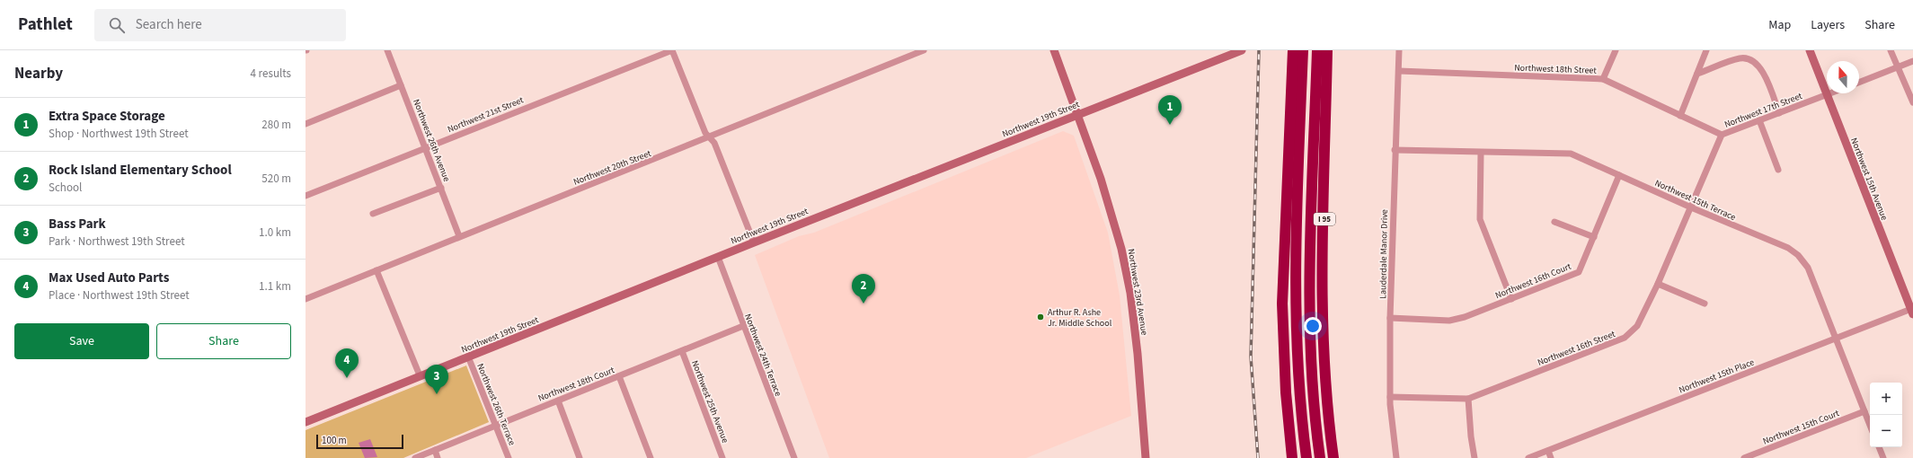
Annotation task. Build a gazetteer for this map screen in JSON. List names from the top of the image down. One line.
{"streets":{"highway":["I 95"],"street":["Northwest 18th Street","Northwest 17th Street","Northwest 21st Street","Northwest 19th Street","Northwest 26th Avenue","Northwest 20th Street","Northwest 15th Avenue","Northwest 15th Terrace","Lauderdale Manor Drive","Northwest 16th Court","Northwest 23rd Avenue","Northwest 16th Street","Northwest 24th Terrace","Northwest 15th Place","Northwest 18th Court","Northwest 25th Avenue","Northwest 26th Terrace","Northwest 15th Court"]},"crossings":[["Northwest 18th Street","Northwest 17th Street"],["Northwest 18th Street","Lauderdale Manor Drive"],["Northwest 17th Street","Northwest 15th Avenue"],["Northwest 17th Street","Northwest 15th Terrace"],["Northwest 17th Street","Northwest 16th Street"],["Northwest 21st Street","Northwest 26th Avenue"],["Northwest 19th Street","Northwest 23rd Avenue"],["Northwest 19th Street","Northwest 24th Terrace"],["Northwest 19th Street","Northwest 26th Terrace"],["Northwest 26th Avenue","Northwest 20th Street"],["Northwest 15th Avenue","Northwest 15th Place"],["Northwest 15th Terrace","Lauderdale Manor Drive"],["Northwest 15th Terrace","Northwest 16th Court"],["Northwest 15th Terrace","Northwest 16th Street"],["Northwest 15th Terrace","Northwest 15th Place"],["Northwest 15th Terrace","Northwest 15th Court"],["Lauderdale Manor Drive","Northwest 16th Court"],["Lauderdale Manor Drive","Northwest 16th Street"],["Northwest 24th Terrace","Northwest 18th Court"],["Northwest 18th Court","Northwest 25th Avenue"],["Northwest 18th Court","Northwest 26th Terrace"]],"places":["Arthur R. Ashe Jr. Middle School"],"scale_bar":"100 m","north":"top","page":{"header":"Pathlet","search":"Search here","nav":["Map","Layers","Share"],"heading":["Nearby","4 results"],"pins":["1","2","4","3"],"list":[{"mark":"1","name":"Extra Space Storage","note":"Shop · Northwest 19th Street","value":"280 m"},{"mark":"2","name":"Rock Island Elementary School","note":"School","value":"520 m"},{"mark":"3","name":"Bass Park","note":"Park · Northwest 19th Street","value":"1.0 km"},{"mark":"4","name":"Max Used Auto Parts","note":"Place · Northwest 19th Street","value":"1.1 km"}],"buttons":["Save","Share"],"map_buttons":["+","−"],"scale":"100 m"}}
